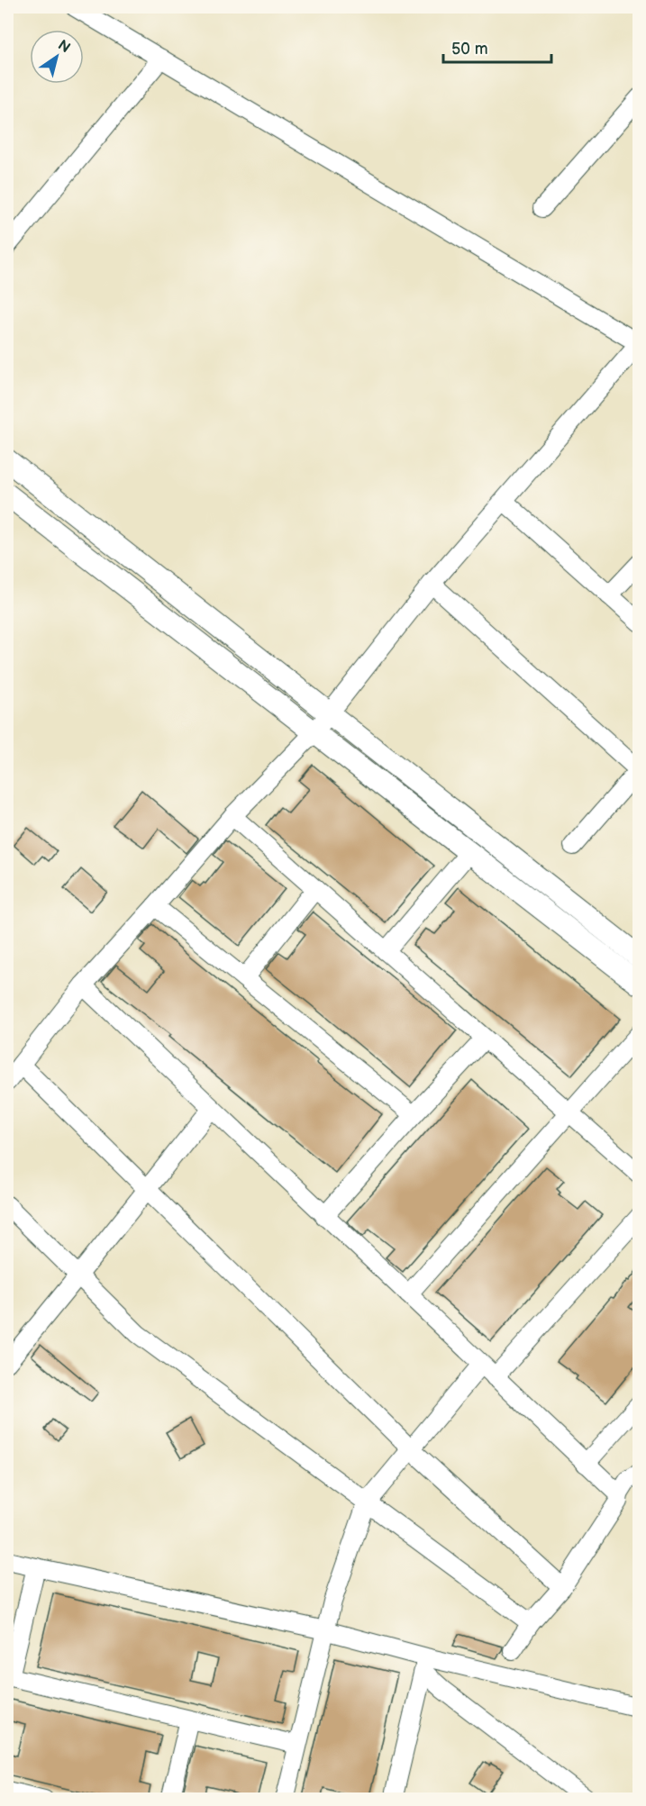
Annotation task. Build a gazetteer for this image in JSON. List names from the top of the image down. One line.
{"scale_bar":"50 m","north":"top right"}
